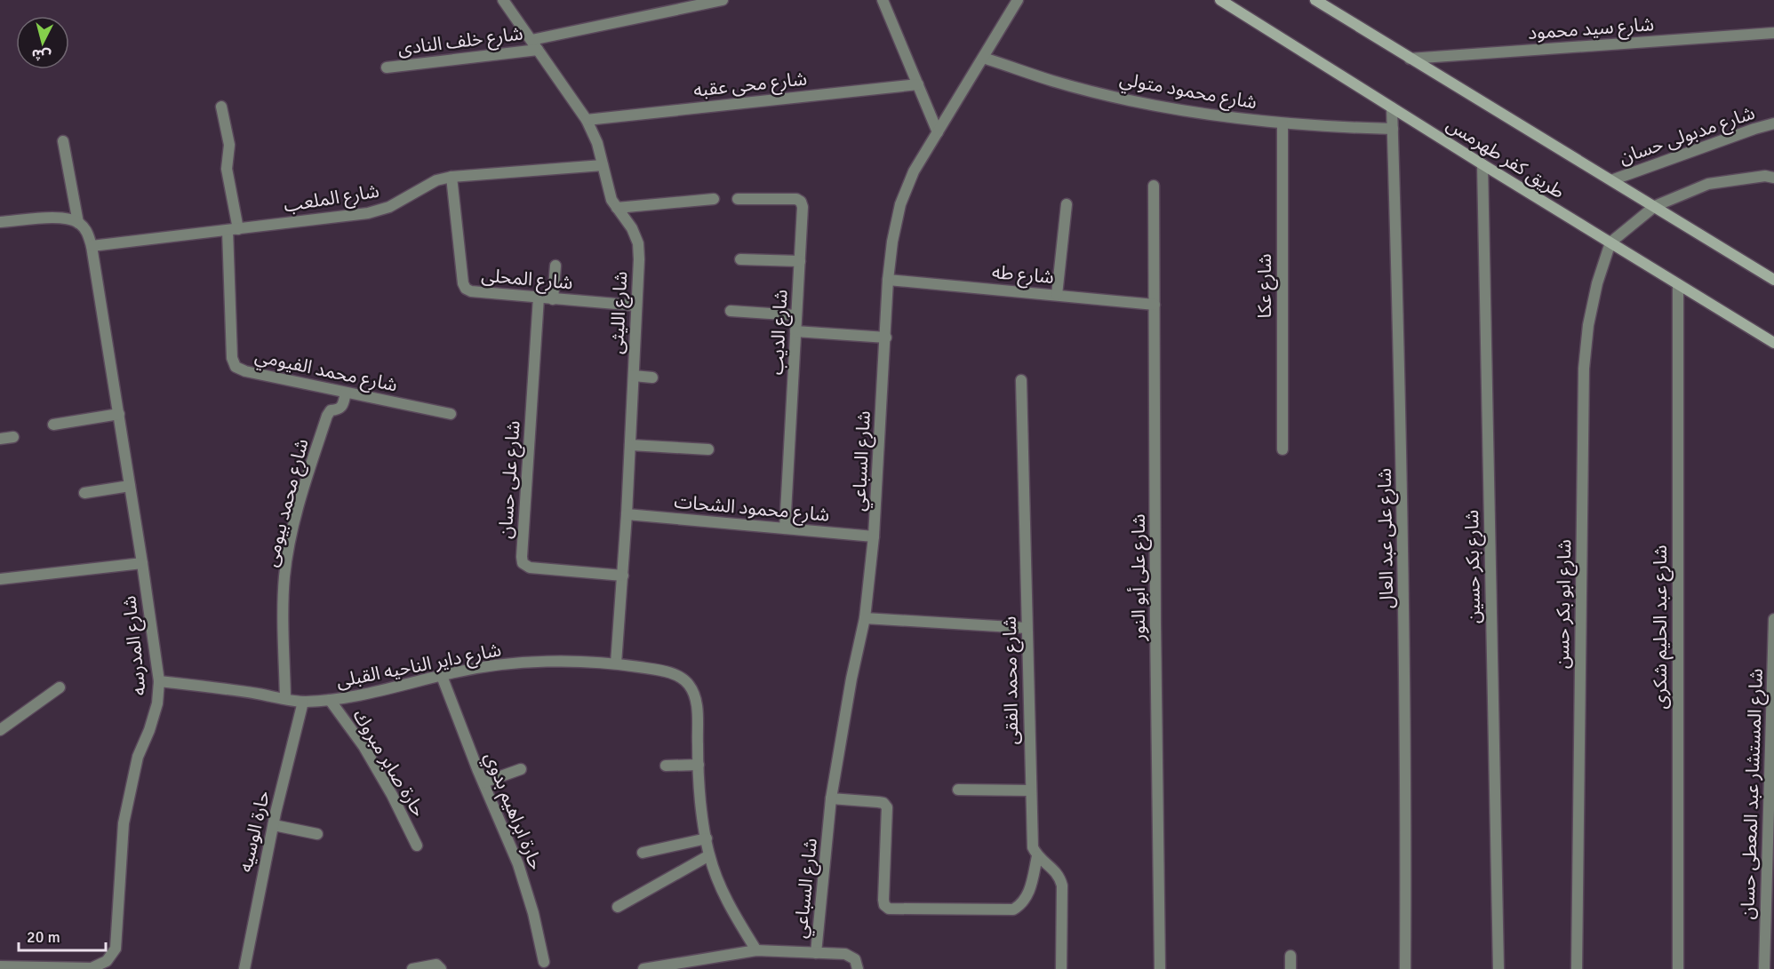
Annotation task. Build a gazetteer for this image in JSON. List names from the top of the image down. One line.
{"streets":{"street":["شارع سيد محمود","شارع خلف النادى","شارع محى عقبه","شارع محمود متولي","شارع مدبولى حسان","طريق كفر طهرمس","شارع الملعب","شارع طه","شارع المحلى","شارع عكا","شارع الليثى","شارع الديب","شارع محمد الفيومي","شارع السباعي","شارع على حسان","شارع محمد بيومى","شارع محمود الشحات","شارع على عبد العال","شارع بكر حسين","شارع على أبو النور","شارع ابو بكر حسن","شارع عبد الحليم شكرى","شارع المدرسه","شارع داير الناحيه القبلى","شارع محمد الفقى","حارة صابر مبروك","شارع المستشار عبد المعطى حسان","حارة ابراهيم بدوي","حارة الوسيه"]},"crossings":[["شارع سيد محمود","طريق كفر طهرمس"],["شارع خلف النادى","شارع الليثى"],["شارع محى عقبه","شارع الليثى"],["شارع محمود متولي","شارع عكا"],["شارع محمود متولي","شارع السباعي"],["شارع محمود متولي","شارع على عبد العال"],["شارع مدبولى حسان","طريق كفر طهرمس"],["طريق كفر طهرمس","شارع على عبد العال"],["طريق كفر طهرمس","شارع بكر حسين"],["طريق كفر طهرمس","شارع ابو بكر حسن"],["طريق كفر طهرمس","شارع عبد الحليم شكرى"],["شارع الملعب","شارع المحلى"],["شارع الملعب","شارع الليثى"],["شارع الملعب","شارع محمد الفيومي"],["شارع الملعب","شارع المدرسه"],["شارع طه","شارع السباعي"],["شارع طه","شارع على أبو النور"],["شارع المحلى","شارع الليثى"],["شارع المحلى","شارع على حسان"],["شارع الليثى","شارع على حسان"],["شارع الليثى","شارع محمود الشحات"],["شارع الليثى","شارع داير الناحيه القبلى"],["شارع الديب","شارع محمود الشحات"],["شارع محمد الفيومي","شارع محمد بيومى"],["شارع السباعي","شارع محمود الشحات"],["شارع محمد بيومى","شارع داير الناحيه القبلى"],["شارع المدرسه","شارع داير الناحيه القبلى"],["شارع داير الناحيه القبلى","حارة صابر مبروك"],["شارع داير الناحيه القبلى","حارة ابراهيم بدوي"],["شارع داير الناحيه القبلى","حارة الوسيه"]],"scale_bar":"20 m","north":"bottom"}
